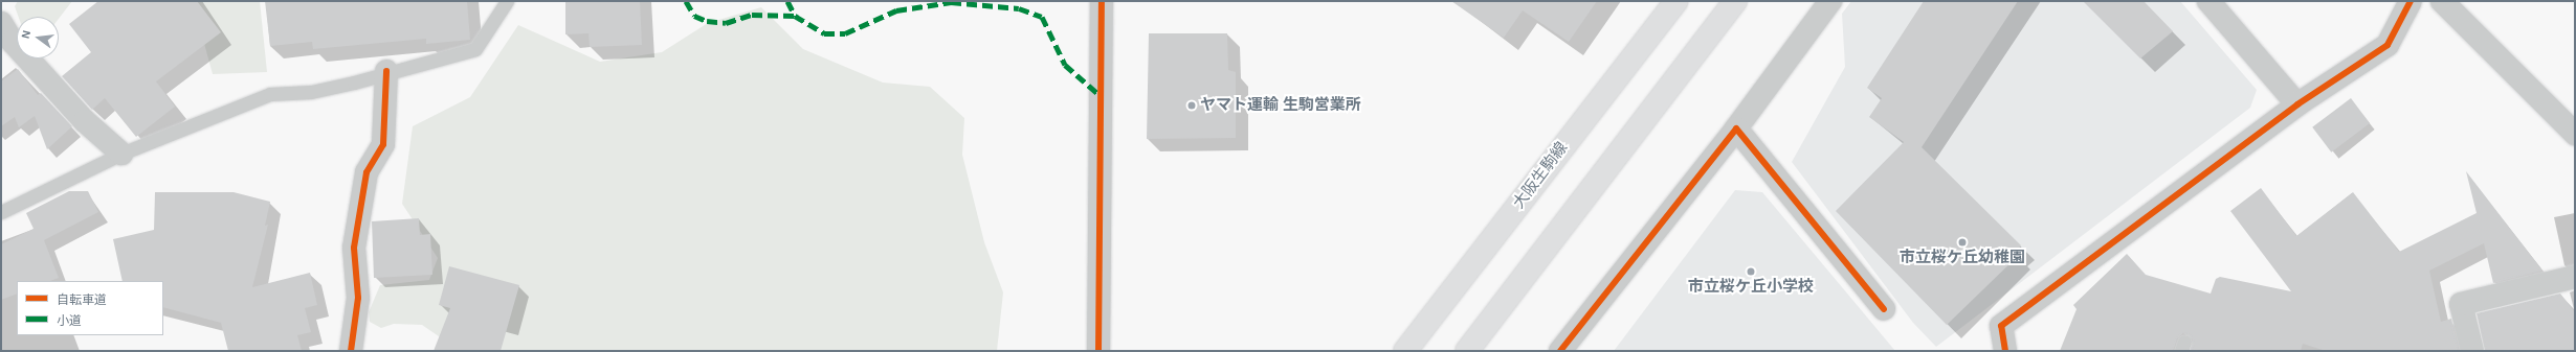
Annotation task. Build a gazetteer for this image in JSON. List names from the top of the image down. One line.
{"streets":{"main road":["大阪生駒線"]},"places":["ヤマト運輸 生駒営業所","市立桜ケ丘幼稚園","市立桜ケ丘小学校"],"legend":["自転車道","小道"],"north":"left"}
